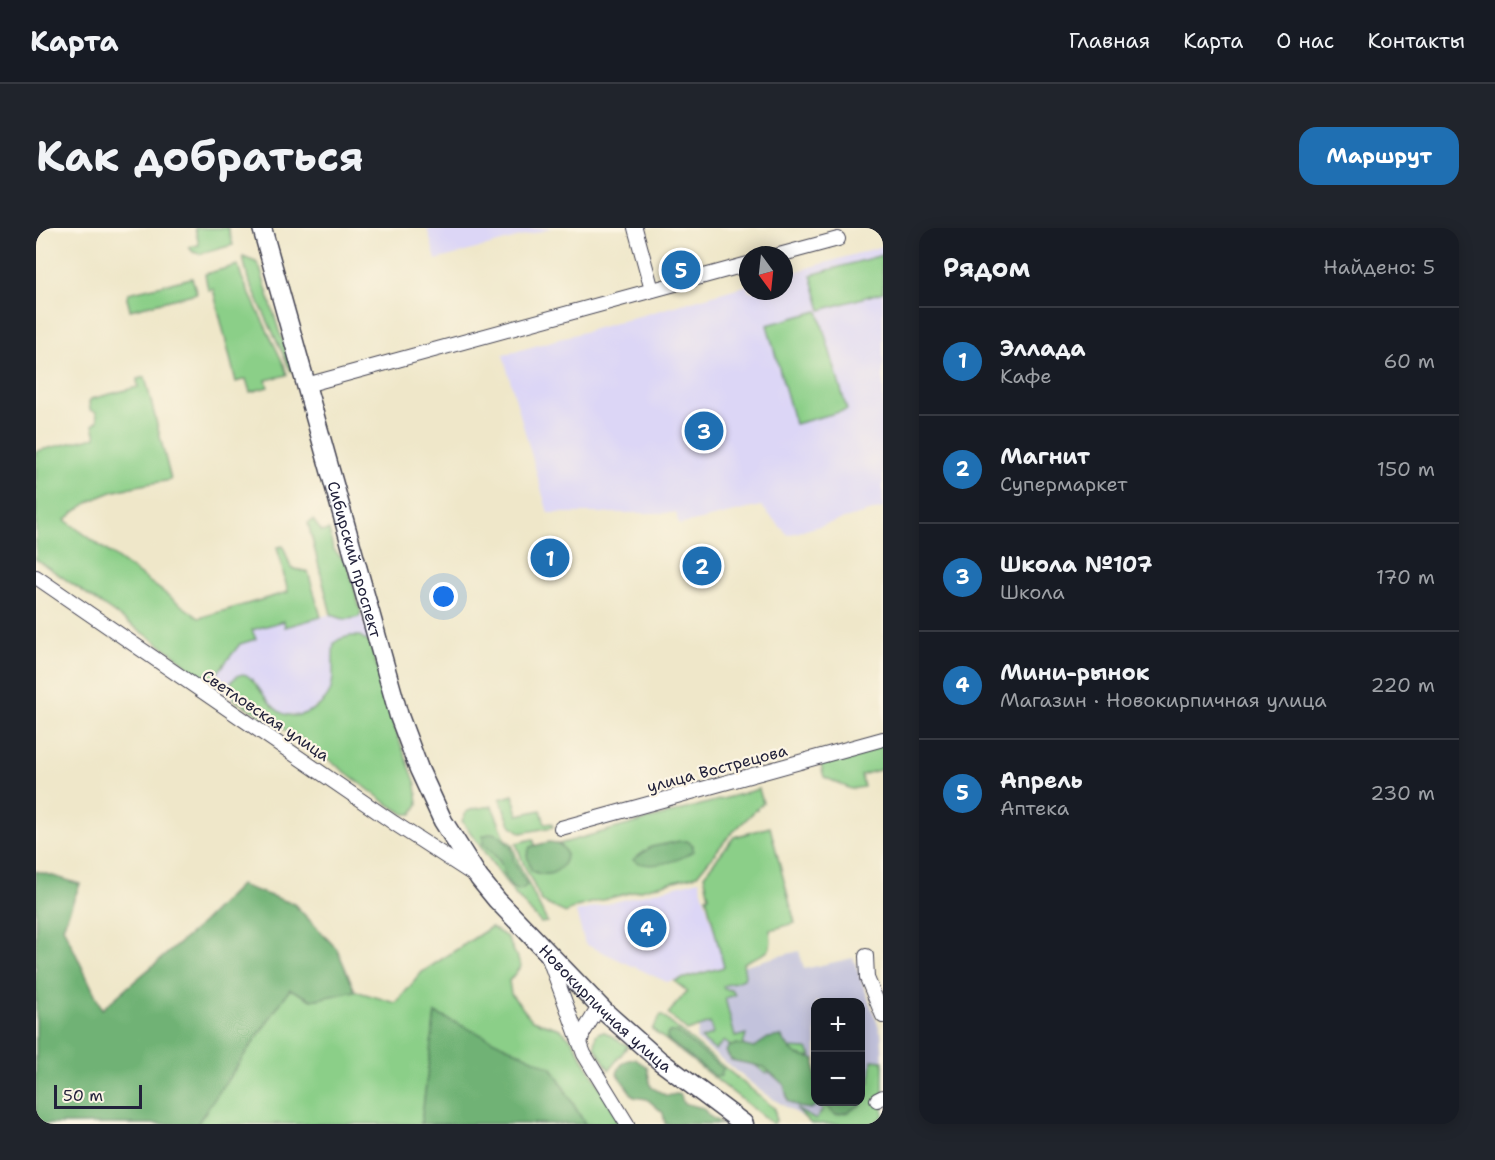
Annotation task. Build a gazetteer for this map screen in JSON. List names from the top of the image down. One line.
{"streets":{"main road":["Сибирский проспект","Новокирпичная улица"],"street":["Светловская улица","улица Вострецова"]},"crossings":[["Сибирский проспект","Светловская улица"],["Сибирский проспект","Новокирпичная улица"],["Светловская улица","Новокирпичная улица"]],"scale_bar":"50 m","north":"bottom","page":{"header":"Карта","nav":["Главная","Карта","О нас","Контакты"],"buttons":"Маршрут","title":"Как добраться","heading":["Рядом","Найдено: 5"],"pins":["5","3","1","2","4"],"list":[{"mark":"1","name":"Эллада","note":"Кафе","value":"60 m"},{"mark":"2","name":"Магнит","note":"Супермаркет","value":"150 m"},{"mark":"3","name":"Школа №107","note":"Школа","value":"170 m"},{"mark":"4","name":"Мини-рынок","note":"Магазин · Новокирпичная улица","value":"220 m"},{"mark":"5","name":"Апрель","note":"Аптека","value":"230 m"}],"map_buttons":["+","−"],"scale":"50 m"}}
